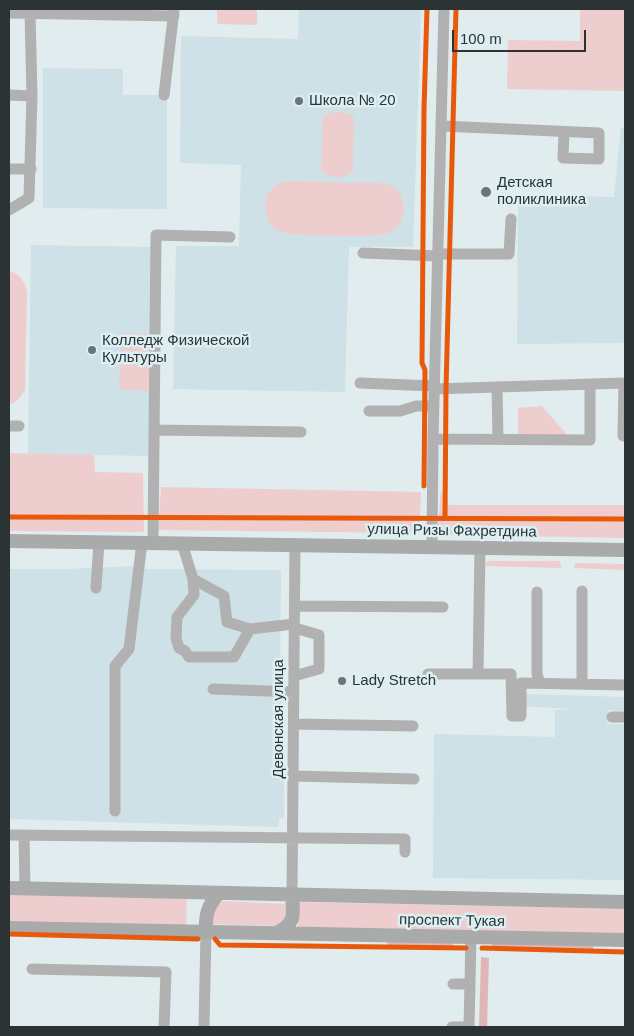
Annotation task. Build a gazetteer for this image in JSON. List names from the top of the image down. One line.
{"streets":{"main road":["улица Ризы Фахретдина","проспект Тукая"],"street":["Девонская улица"]},"crossings":[["улица Ризы Фахретдина","Девонская улица"],["Девонская улица","проспект Тукая"]],"places":["Школа № 20","Детская поликлиника","Колледж Физической Культуры","Lady Stretch"],"scale_bar":"100 m"}
